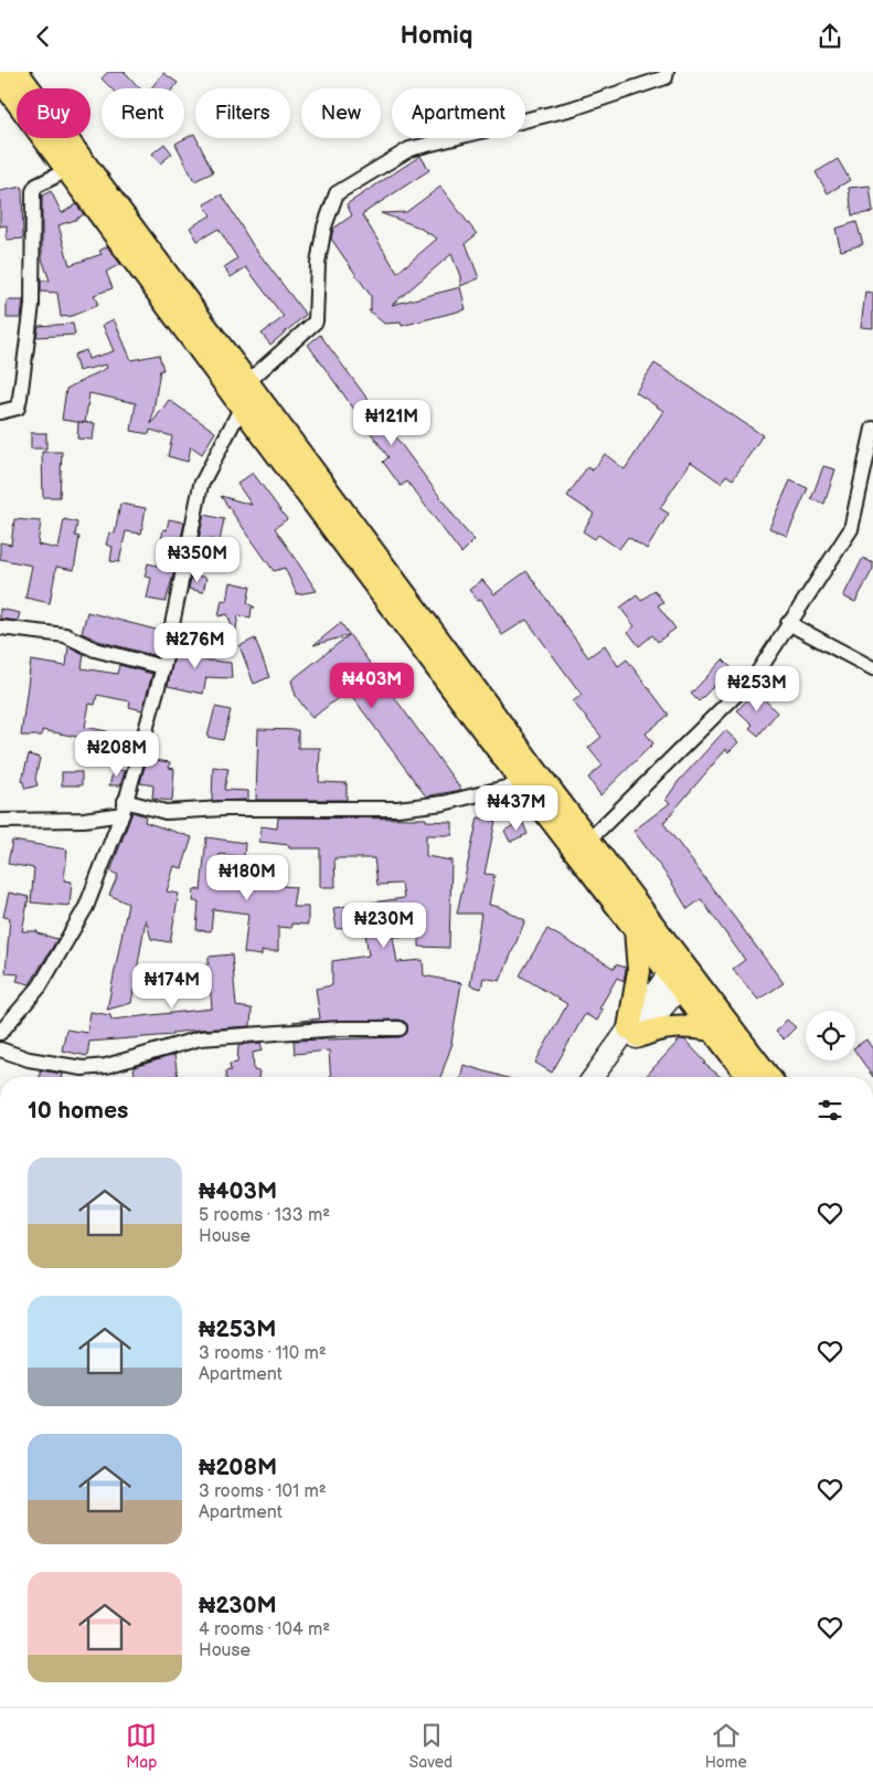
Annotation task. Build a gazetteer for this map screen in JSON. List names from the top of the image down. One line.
{"page":{"header":"Homiq","chip":["Buy","Rent","Filters","New","Apartment"],"price":["₦121M","₦350M","₦276M","₦403M","₦253M","₦208M","₦437M","₦180M","₦230M","₦174M"],"heading":"10 homes","list":[{"name":"₦403M","note":"5 rooms · 133 m² · House"},{"name":"₦253M","note":"3 rooms · 110 m² · Apartment"},{"name":"₦208M","note":"3 rooms · 101 m² · Apartment"},{"name":"₦230M","note":"4 rooms · 104 m² · House"}],"tabs":["Map","Saved","Home"]}}
